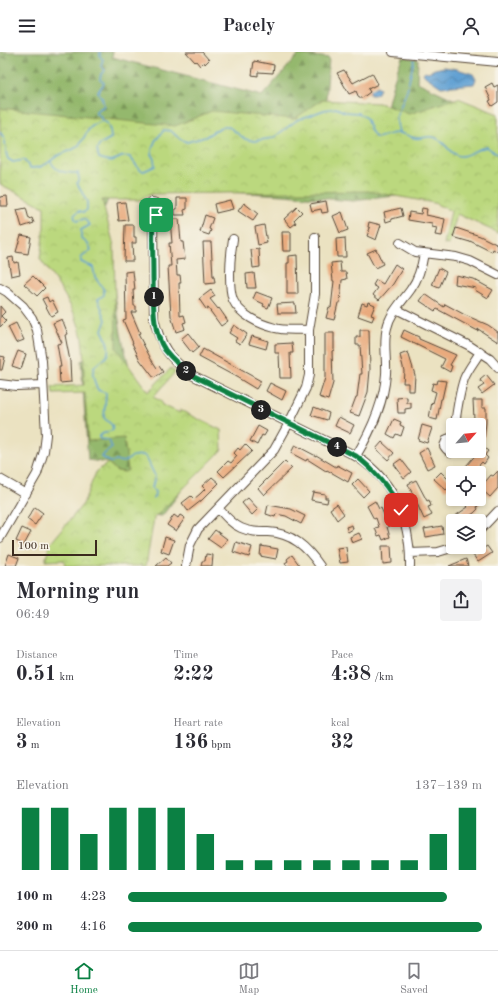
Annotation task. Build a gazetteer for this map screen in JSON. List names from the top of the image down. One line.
{"scale_bar":"100 m","north":"top right","page":{"header":"Pacely","pins":["1","2","3","4"],"scale":"100 m","heading":["Morning run","06:49"],"stats":[["Distance","0.51 km"],["Time","2:22"],["Pace","4:38 /km"],["Elevation","3 m"],["Heart rate","136 bpm"],["kcal","32"]],"chart":["Elevation","137–139 m"],"list":[{"name":"100 m","note":"4:23"},{"name":"200 m","note":"4:16"}],"tabs":["Home","Map","Saved"]}}
